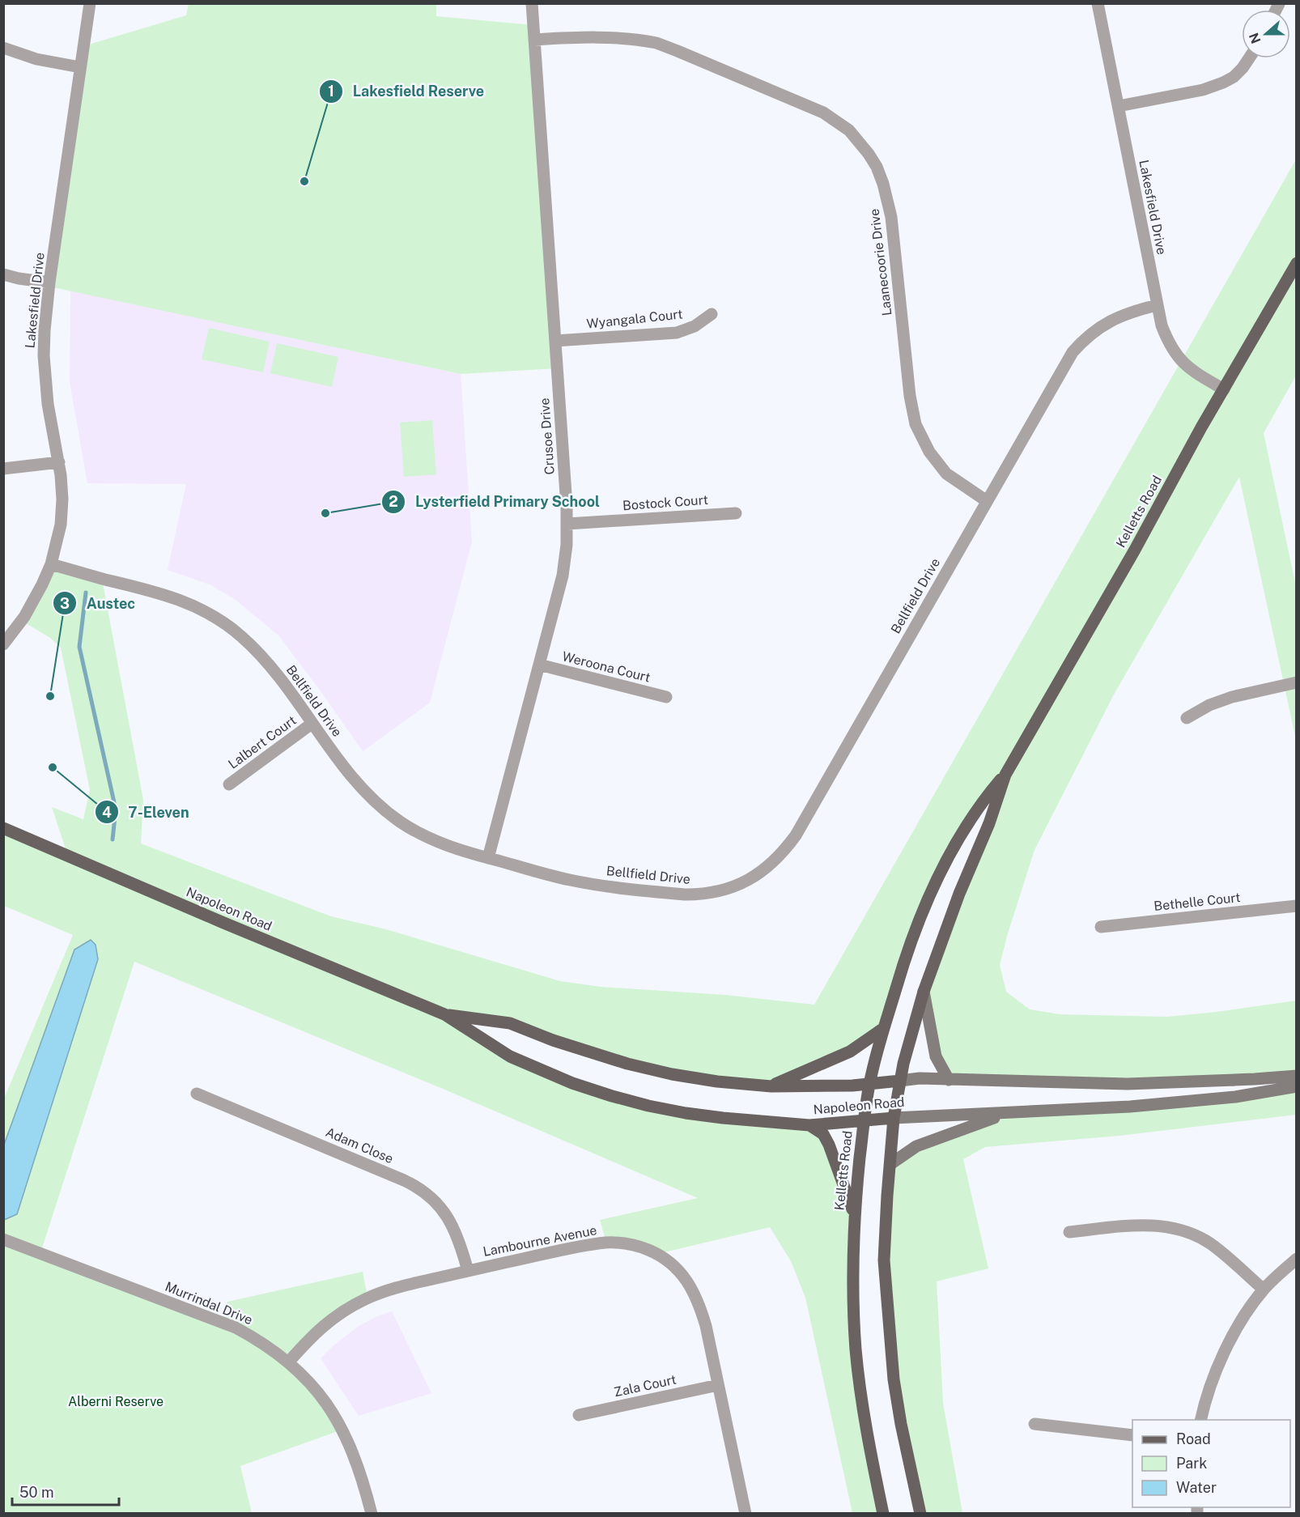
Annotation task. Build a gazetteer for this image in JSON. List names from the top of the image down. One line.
{"streets":{"main road":["Kelletts Road","Napoleon Road"],"street":["Lakesfield Drive","Laanecoorie Drive","Wyangala Court","Crusoe Drive","Bostock Court","Bellfield Drive","Weroona Court","Lalbert Court","Bethelle Court","Adam Close","Lambourne Avenue","Murrindal Drive","Zala Court"]},"crossings":[["Lakesfield Drive","Kelletts Road"],["Lakesfield Drive","Bellfield Drive"],["Laanecoorie Drive","Crusoe Drive"],["Laanecoorie Drive","Bellfield Drive"],["Wyangala Court","Crusoe Drive"],["Crusoe Drive","Bostock Court"],["Crusoe Drive","Bellfield Drive"],["Crusoe Drive","Weroona Court"],["Kelletts Road","Napoleon Road"],["Bellfield Drive","Lalbert Court"],["Adam Close","Lambourne Avenue"],["Lambourne Avenue","Murrindal Drive"],["Lambourne Avenue","Zala Court"]],"parks":["Alberni Reserve"],"places":["Lakesfield Reserve","Lysterfield Primary School","Austec","7-Eleven"],"legend":["Road","Park","Water"],"scale_bar":"50 m","north":"left"}
